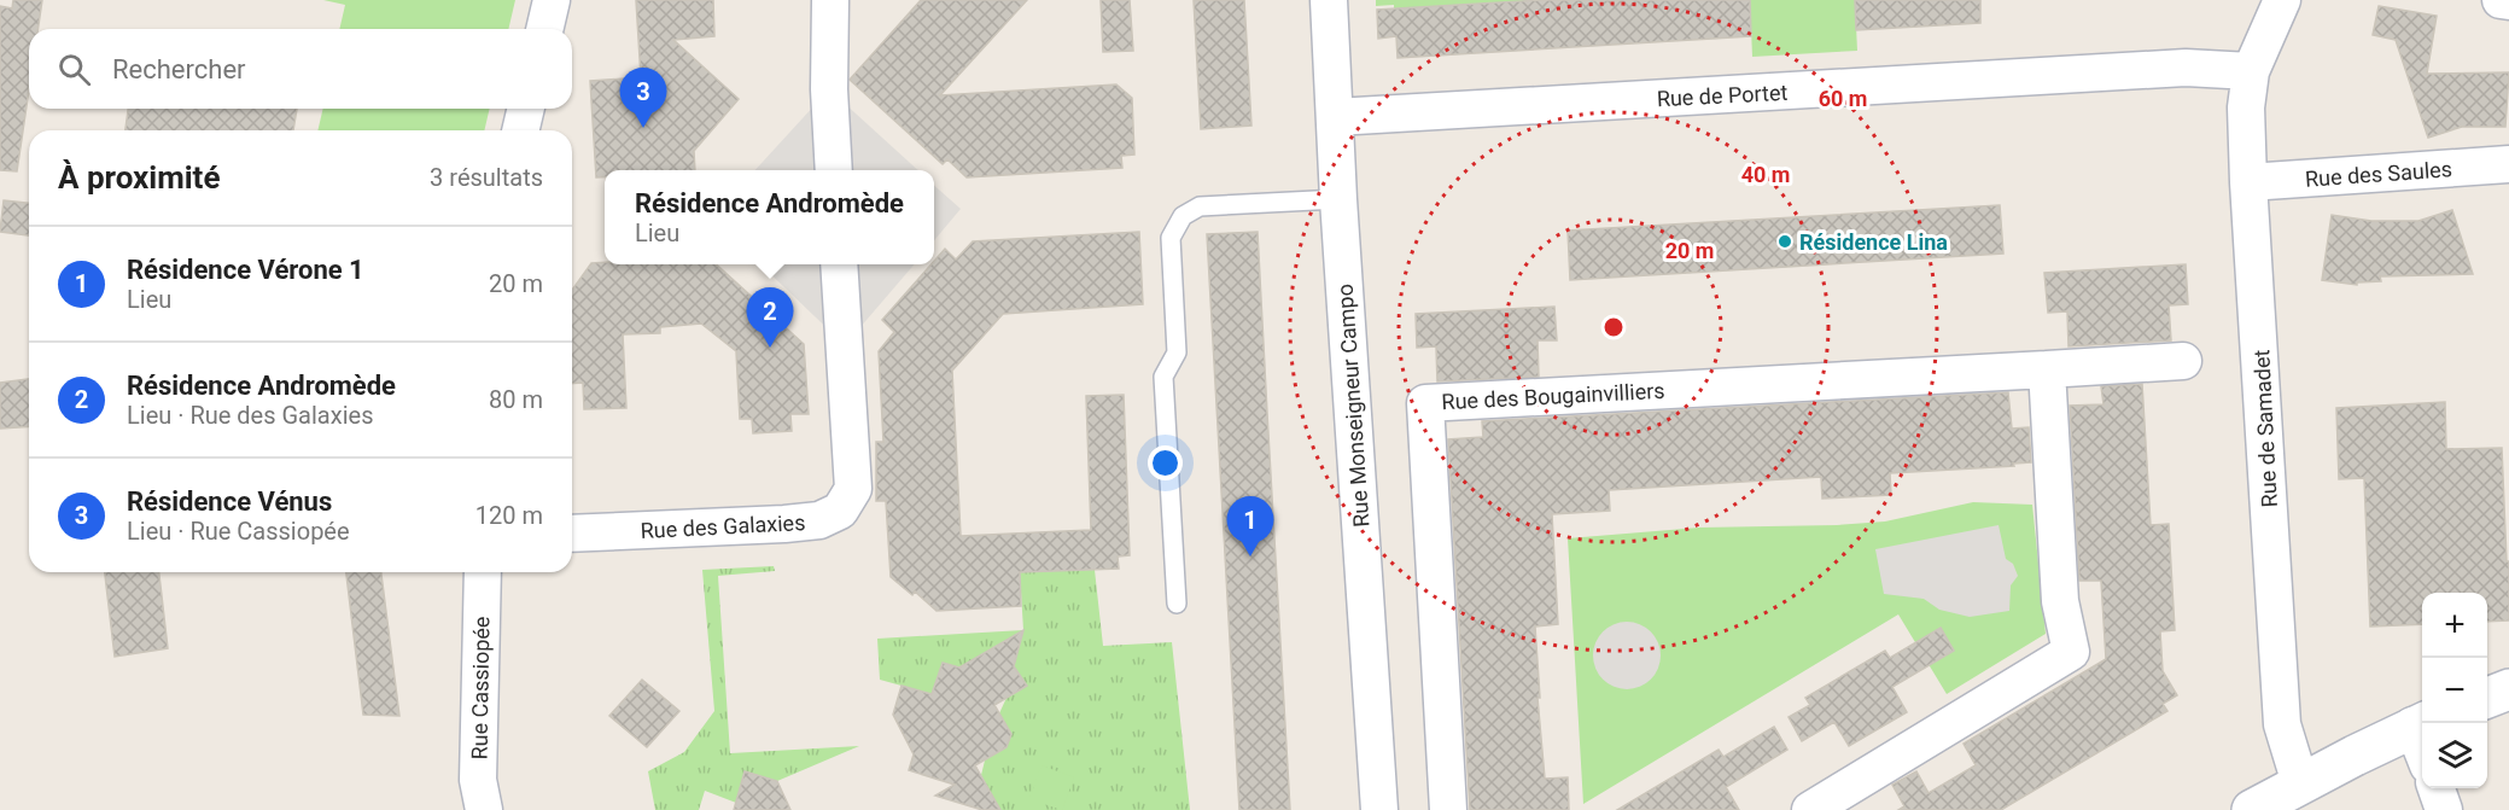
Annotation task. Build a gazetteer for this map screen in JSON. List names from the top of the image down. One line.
{"streets":{"street":["Rue de Portet","Rue des Saules","Rue des Bougainvilliers","Rue Monseigneur Campo","Rue de Samadet","Rue des Galaxies","Rue Cassiopée"]},"crossings":[["Rue de Portet","Rue Monseigneur Campo"],["Rue de Portet","Rue de Samadet"],["Rue des Saules","Rue de Samadet"]],"places":["Résidence Lina"],"page":{"search":"Rechercher","pins":["3","2","1"],"heading":["À proximité","3 résultats"],"popup":["Résidence Andromède","Lieu"],"list":[{"mark":"1","name":"Résidence Vérone 1","note":"Lieu","value":"20 m"},{"mark":"2","name":"Résidence Andromède","note":"Lieu · Rue des Galaxies","value":"80 m"},{"mark":"3","name":"Résidence Vénus","note":"Lieu · Rue Cassiopée","value":"120 m"}],"map_buttons":["+","−"]},"rings":["60 m","40 m","20 m"]}
